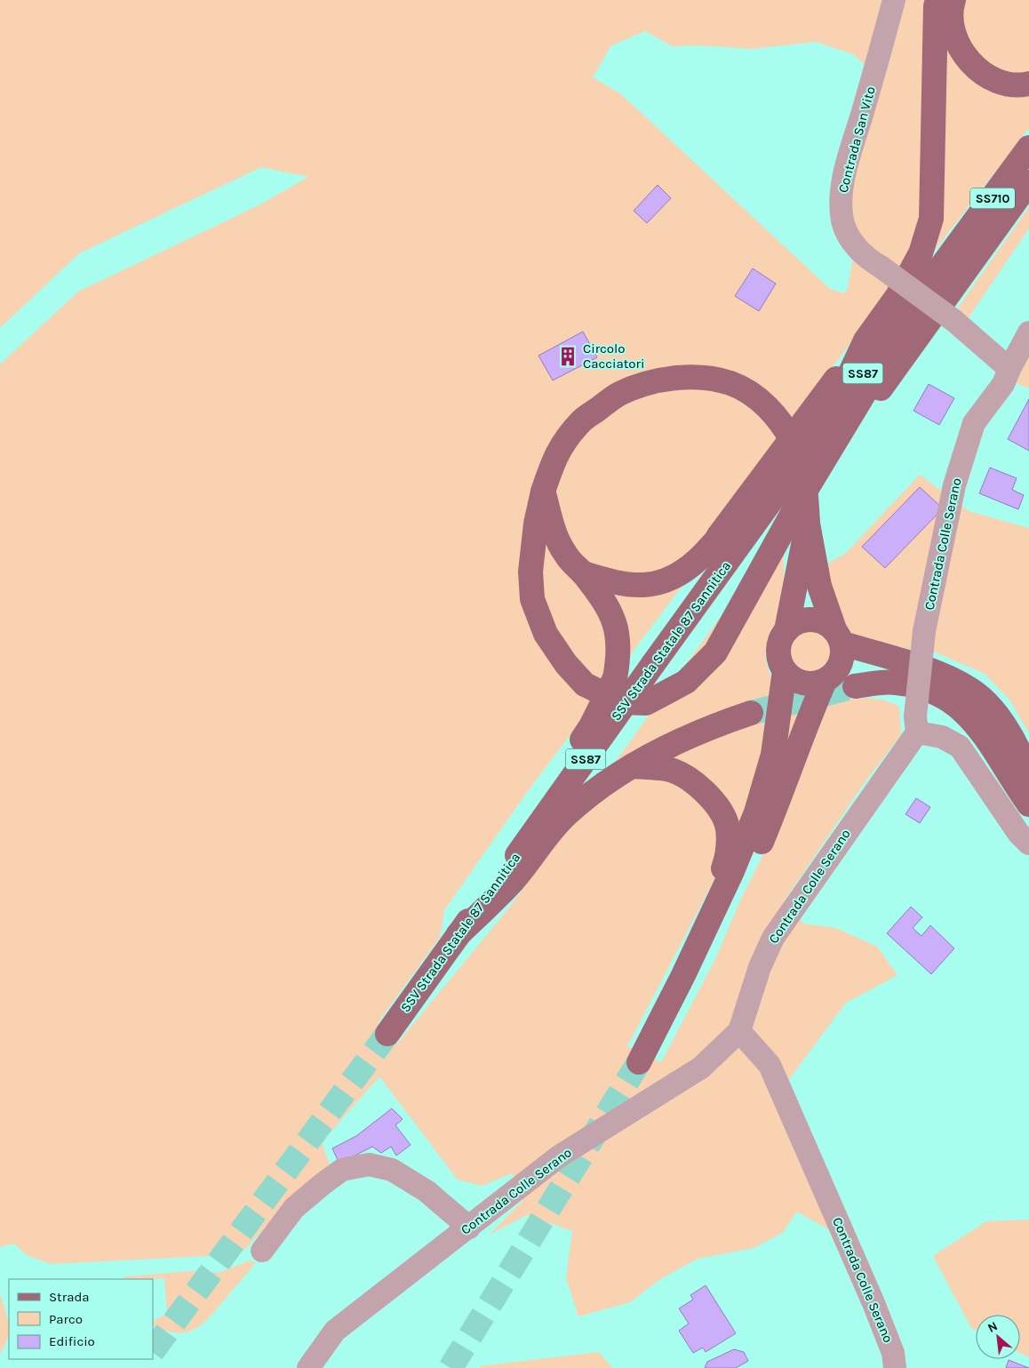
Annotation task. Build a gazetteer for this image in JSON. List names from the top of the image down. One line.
{"streets":{"main road":["SS710","SS87","SSV Strada Statale 87 Sannitica"],"street":["Contrada San Vito","Contrada Colle Serano"]},"crossings":[["Contrada San Vito","Contrada Colle Serano"],["SS710","SSV Strada Statale 87 Sannitica"]],"places":{"building":["Circolo Cacciatori"]},"legend":["Strada","Parco","Edificio"],"north":"top left"}
